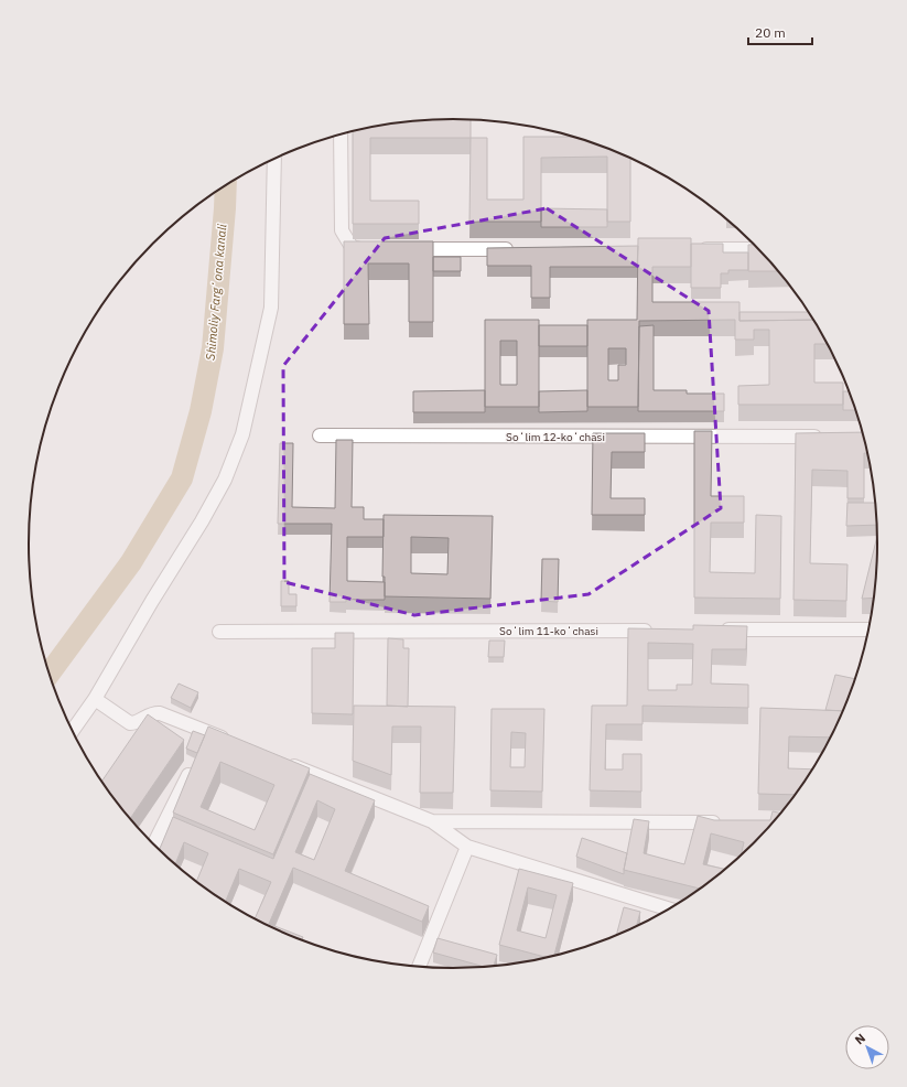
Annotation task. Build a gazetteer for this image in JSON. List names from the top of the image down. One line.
{"streets":{"street":["Soʻlim 12-koʻchasi","Soʻlim 11-koʻchasi"]},"water":["Shimoliy Fargʻona kanali"],"scale_bar":"20 m","north":"top left"}
